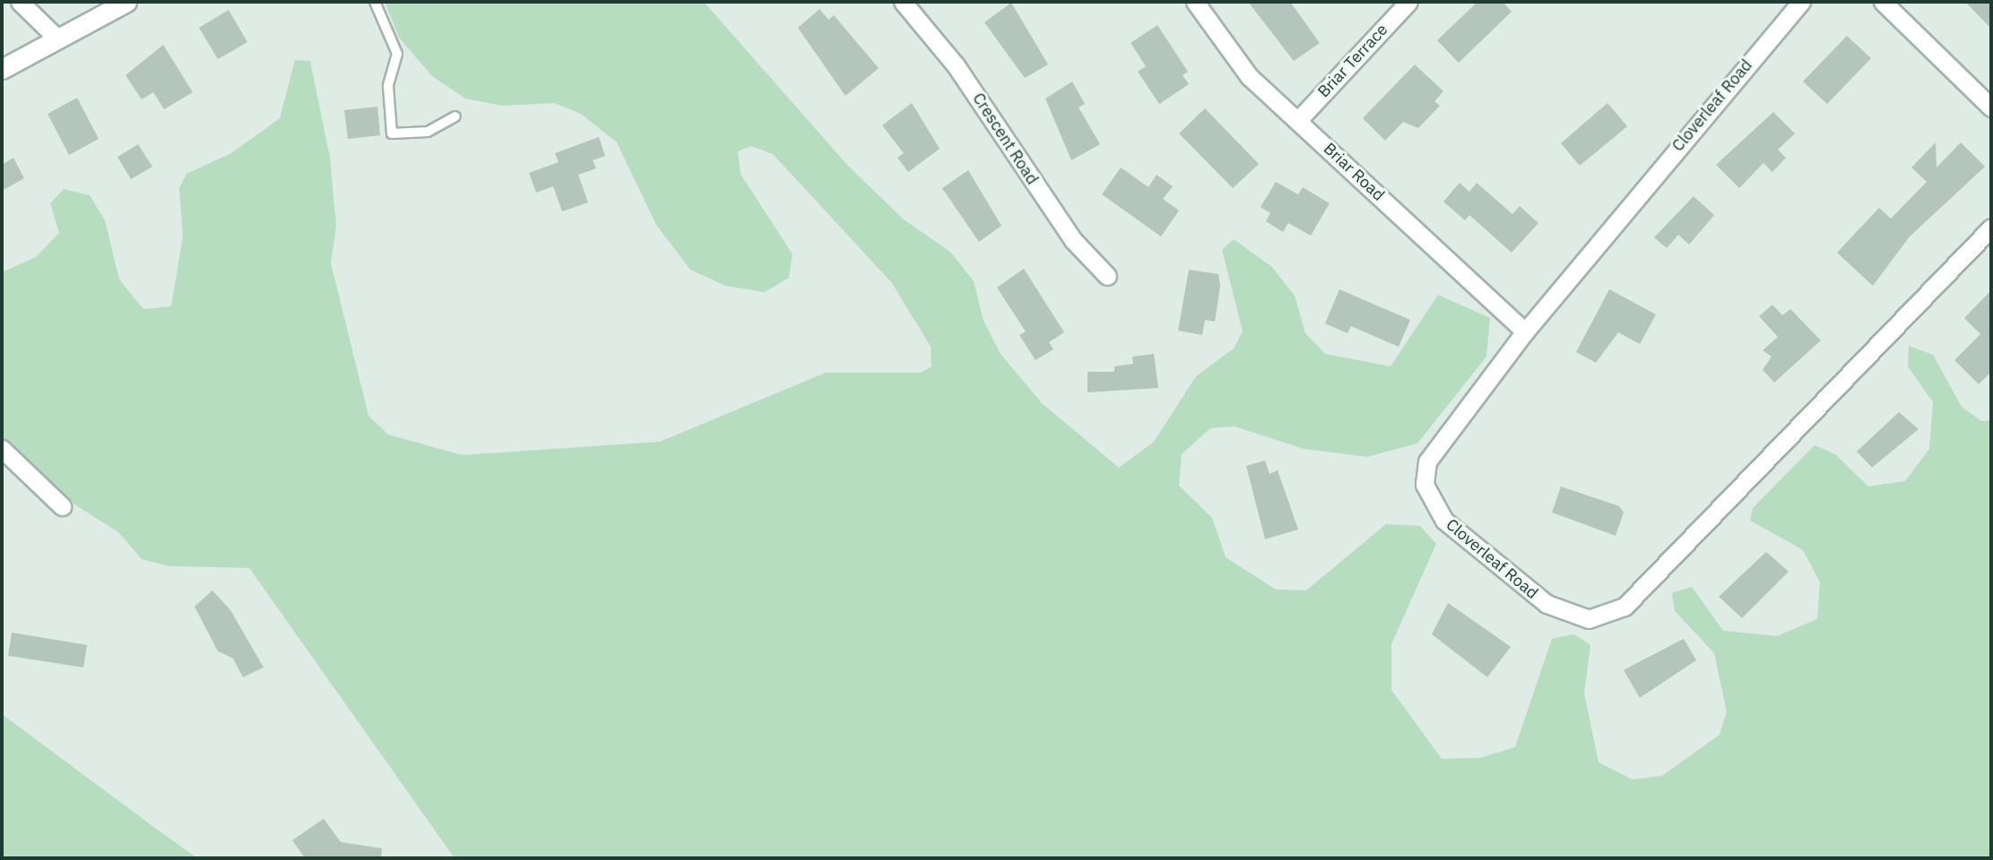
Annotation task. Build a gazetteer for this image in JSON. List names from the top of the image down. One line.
{"streets":{"street":["Briar Terrace","Cloverleaf Road","Crescent Road","Briar Road"]},"crossings":[["Briar Terrace","Briar Road"],["Cloverleaf Road","Briar Road"]]}
